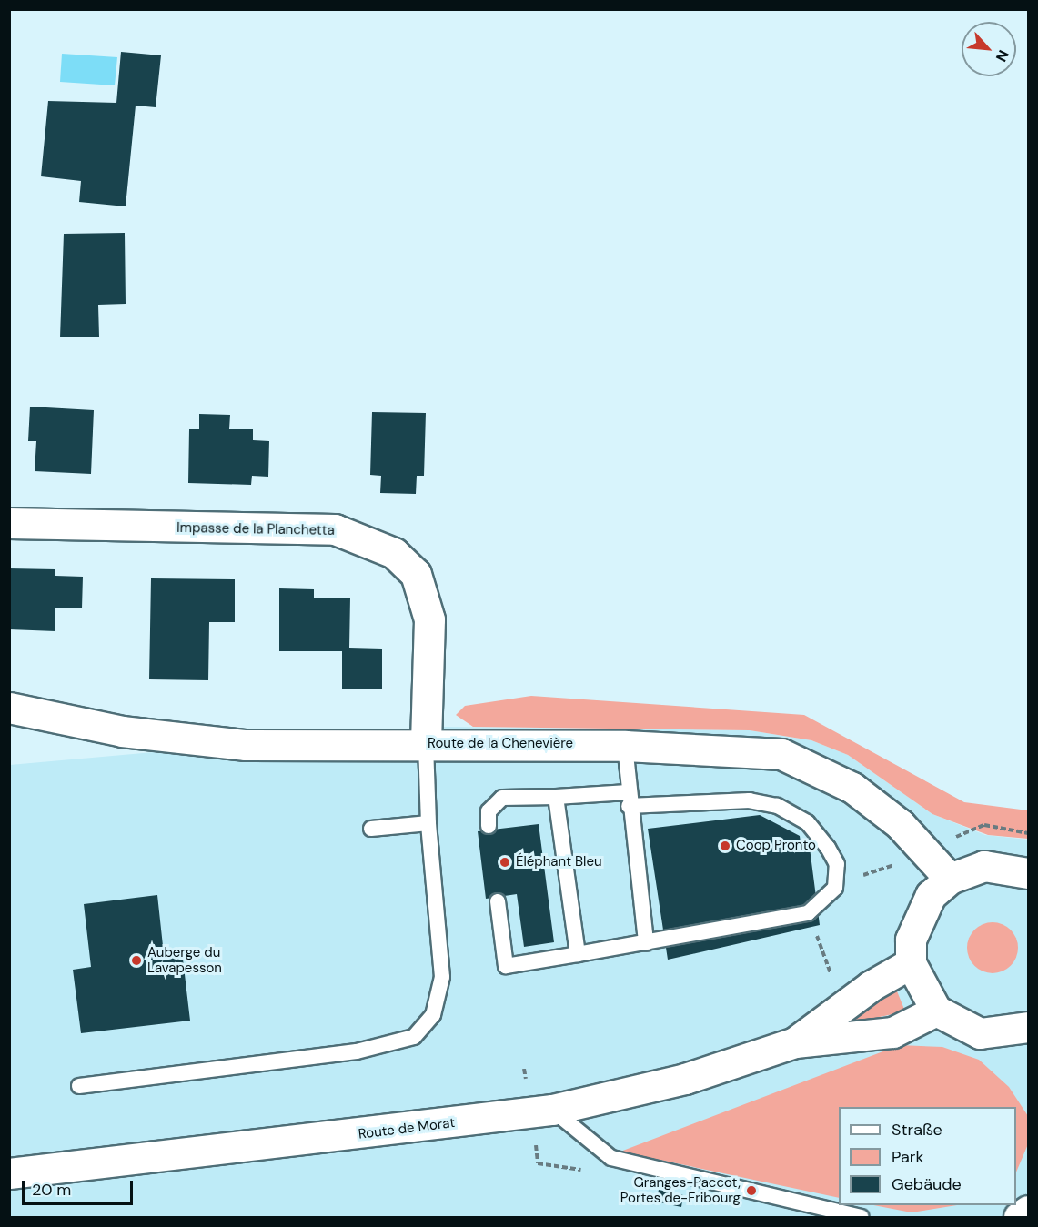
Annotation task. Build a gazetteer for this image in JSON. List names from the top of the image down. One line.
{"streets":{"street":["Impasse de la Planchetta","Route de la Chenevière","Route de Morat"]},"crossings":[["Impasse de la Planchetta","Route de la Chenevière"]],"places":["Coop Pronto","Éléphant Bleu","Auberge du Lavapesson","Granges-Paccot, Portes de-Fribourg"],"legend":["Straße","Park","Gebäude"],"scale_bar":"20 m","north":"bottom right"}
